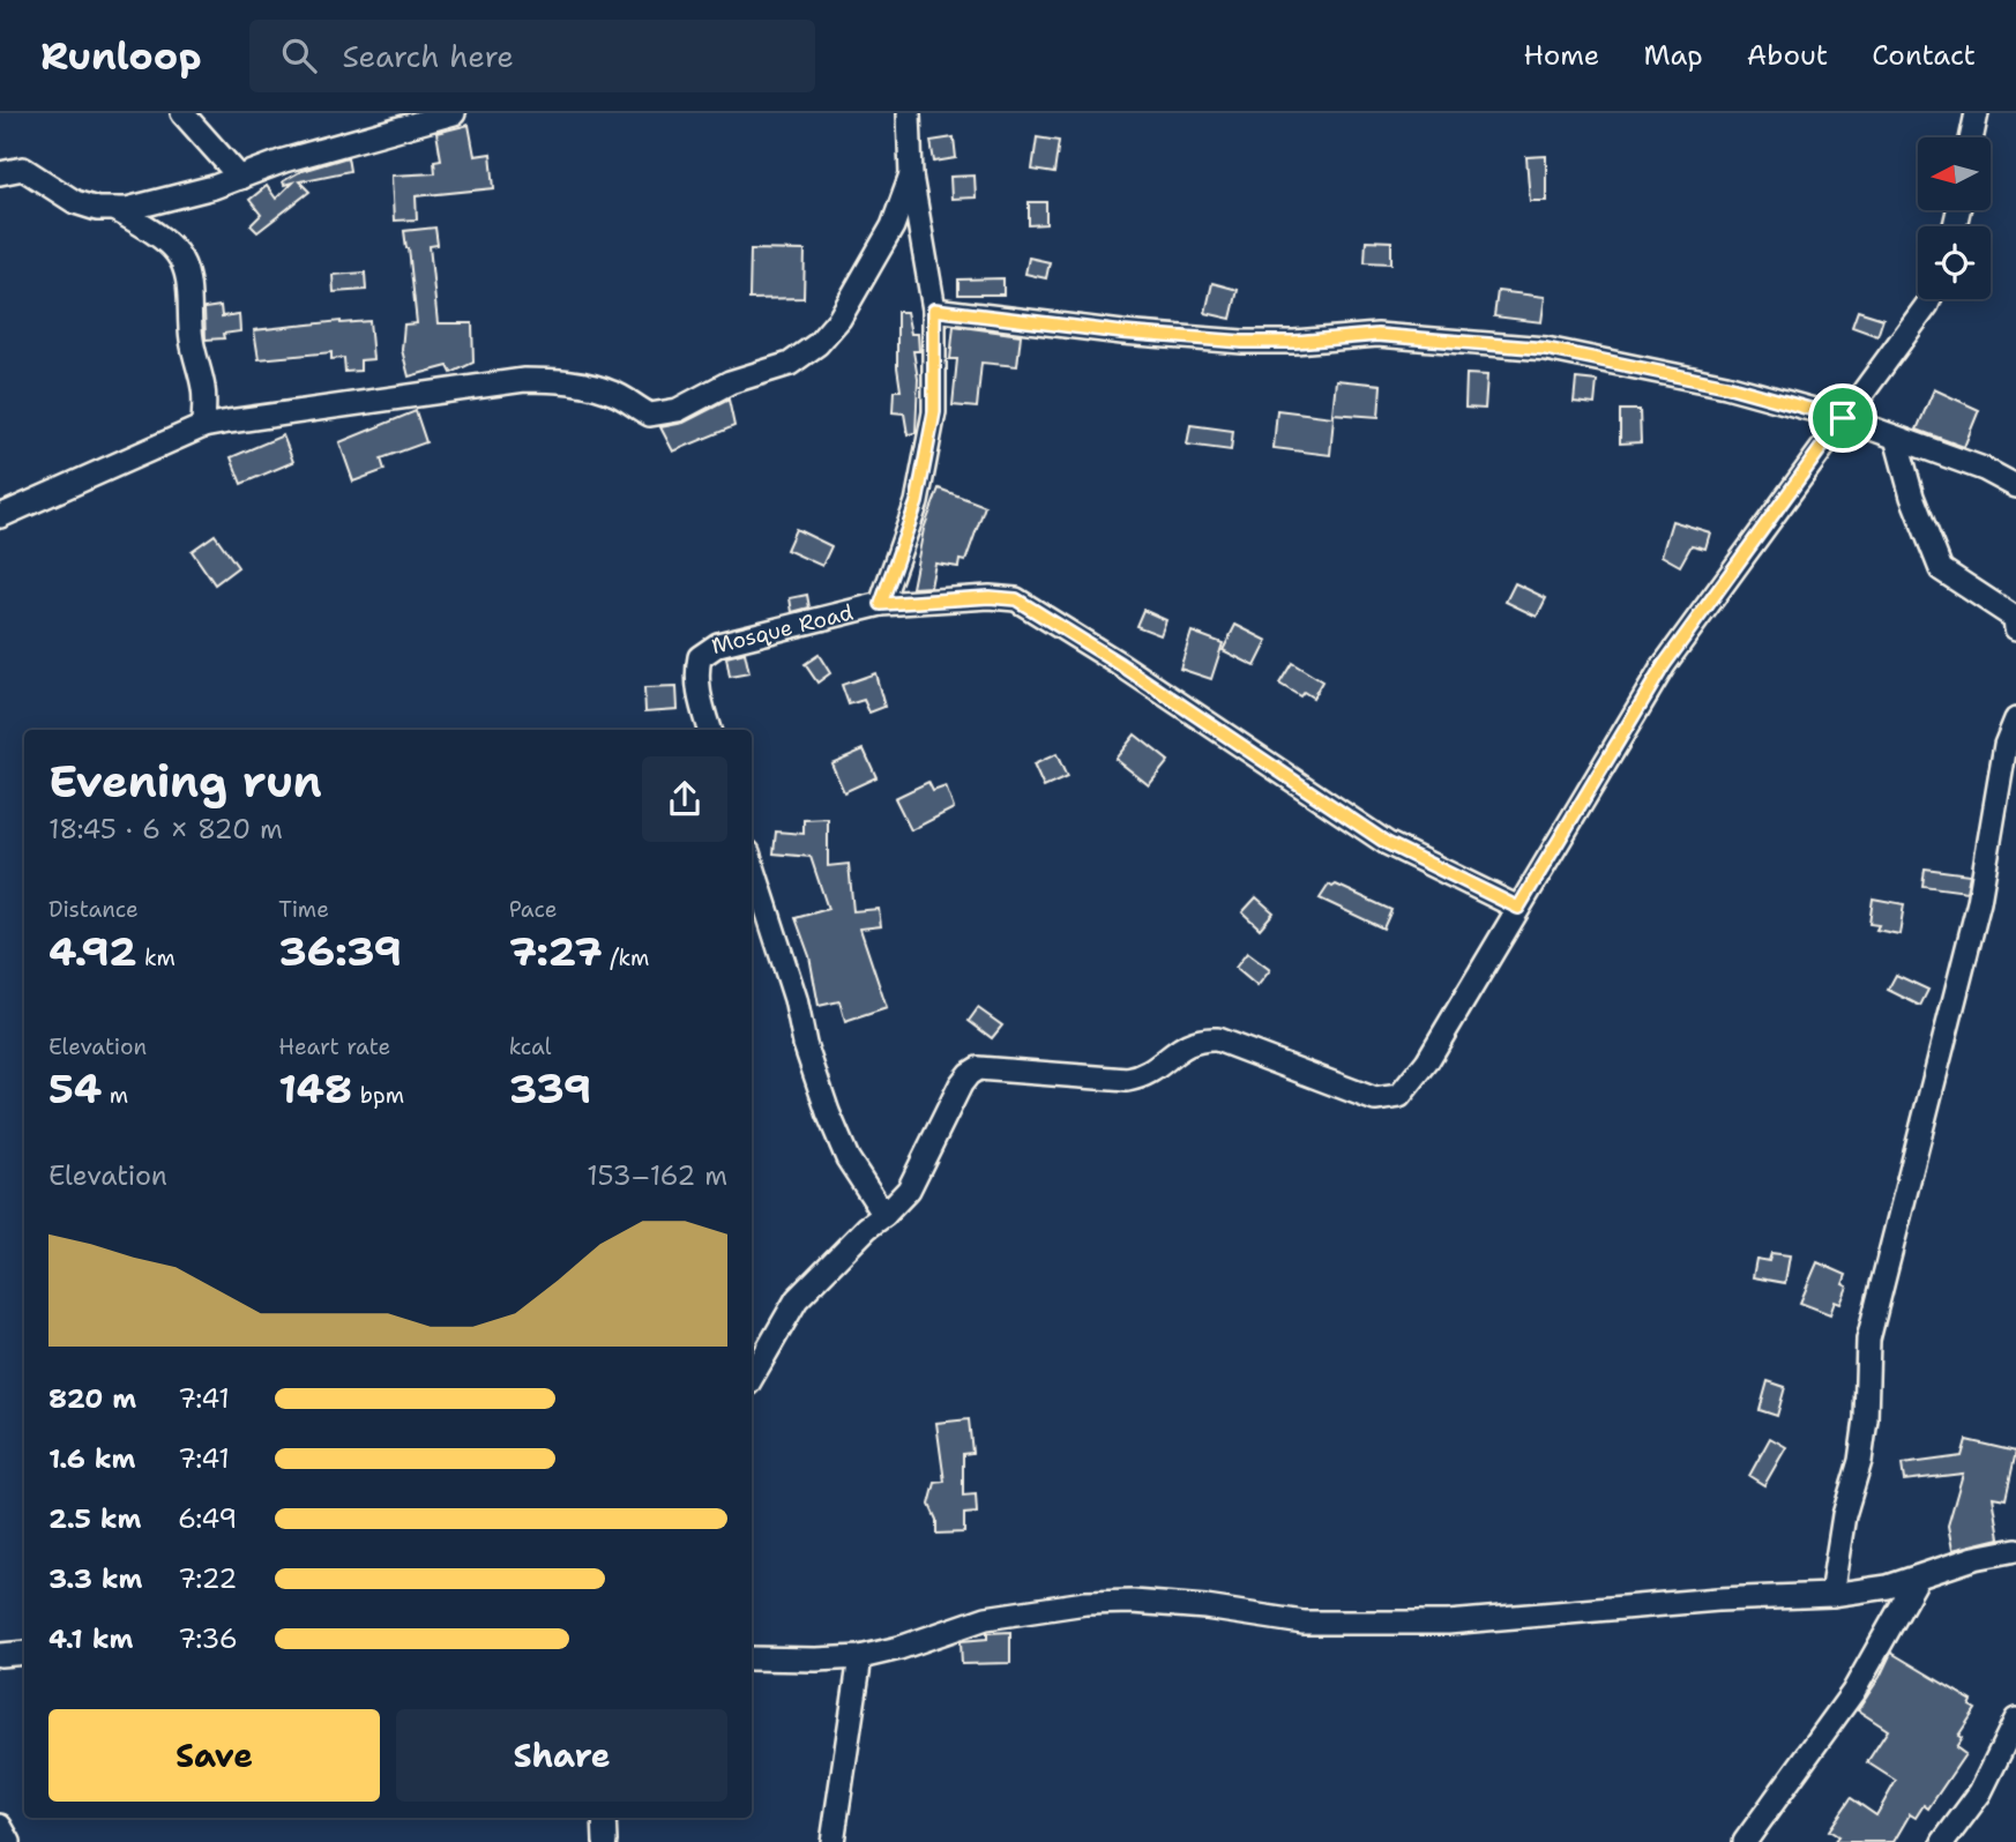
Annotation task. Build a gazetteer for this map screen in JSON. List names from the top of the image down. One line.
{"streets":{"street":["Mosque Road"]},"north":"left","page":{"header":"Runloop","search":"Search here","nav":["Home","Map","About","Contact"],"heading":["Evening run","18:45 · 6 × 820 m"],"stats":[["Distance","4.92 km"],["Time","36:39"],["Pace","7:27 /km"],["Elevation","54 m"],["Heart rate","148 bpm"],["kcal","339"]],"chart":["Elevation","153–162 m"],"list":[{"name":"820 m","note":"7:41"},{"name":"1.6 km","note":"7:41"},{"name":"2.5 km","note":"6:49"},{"name":"3.3 km","note":"7:22"},{"name":"4.1 km","note":"7:36"}],"buttons":["Save","Share"]}}
